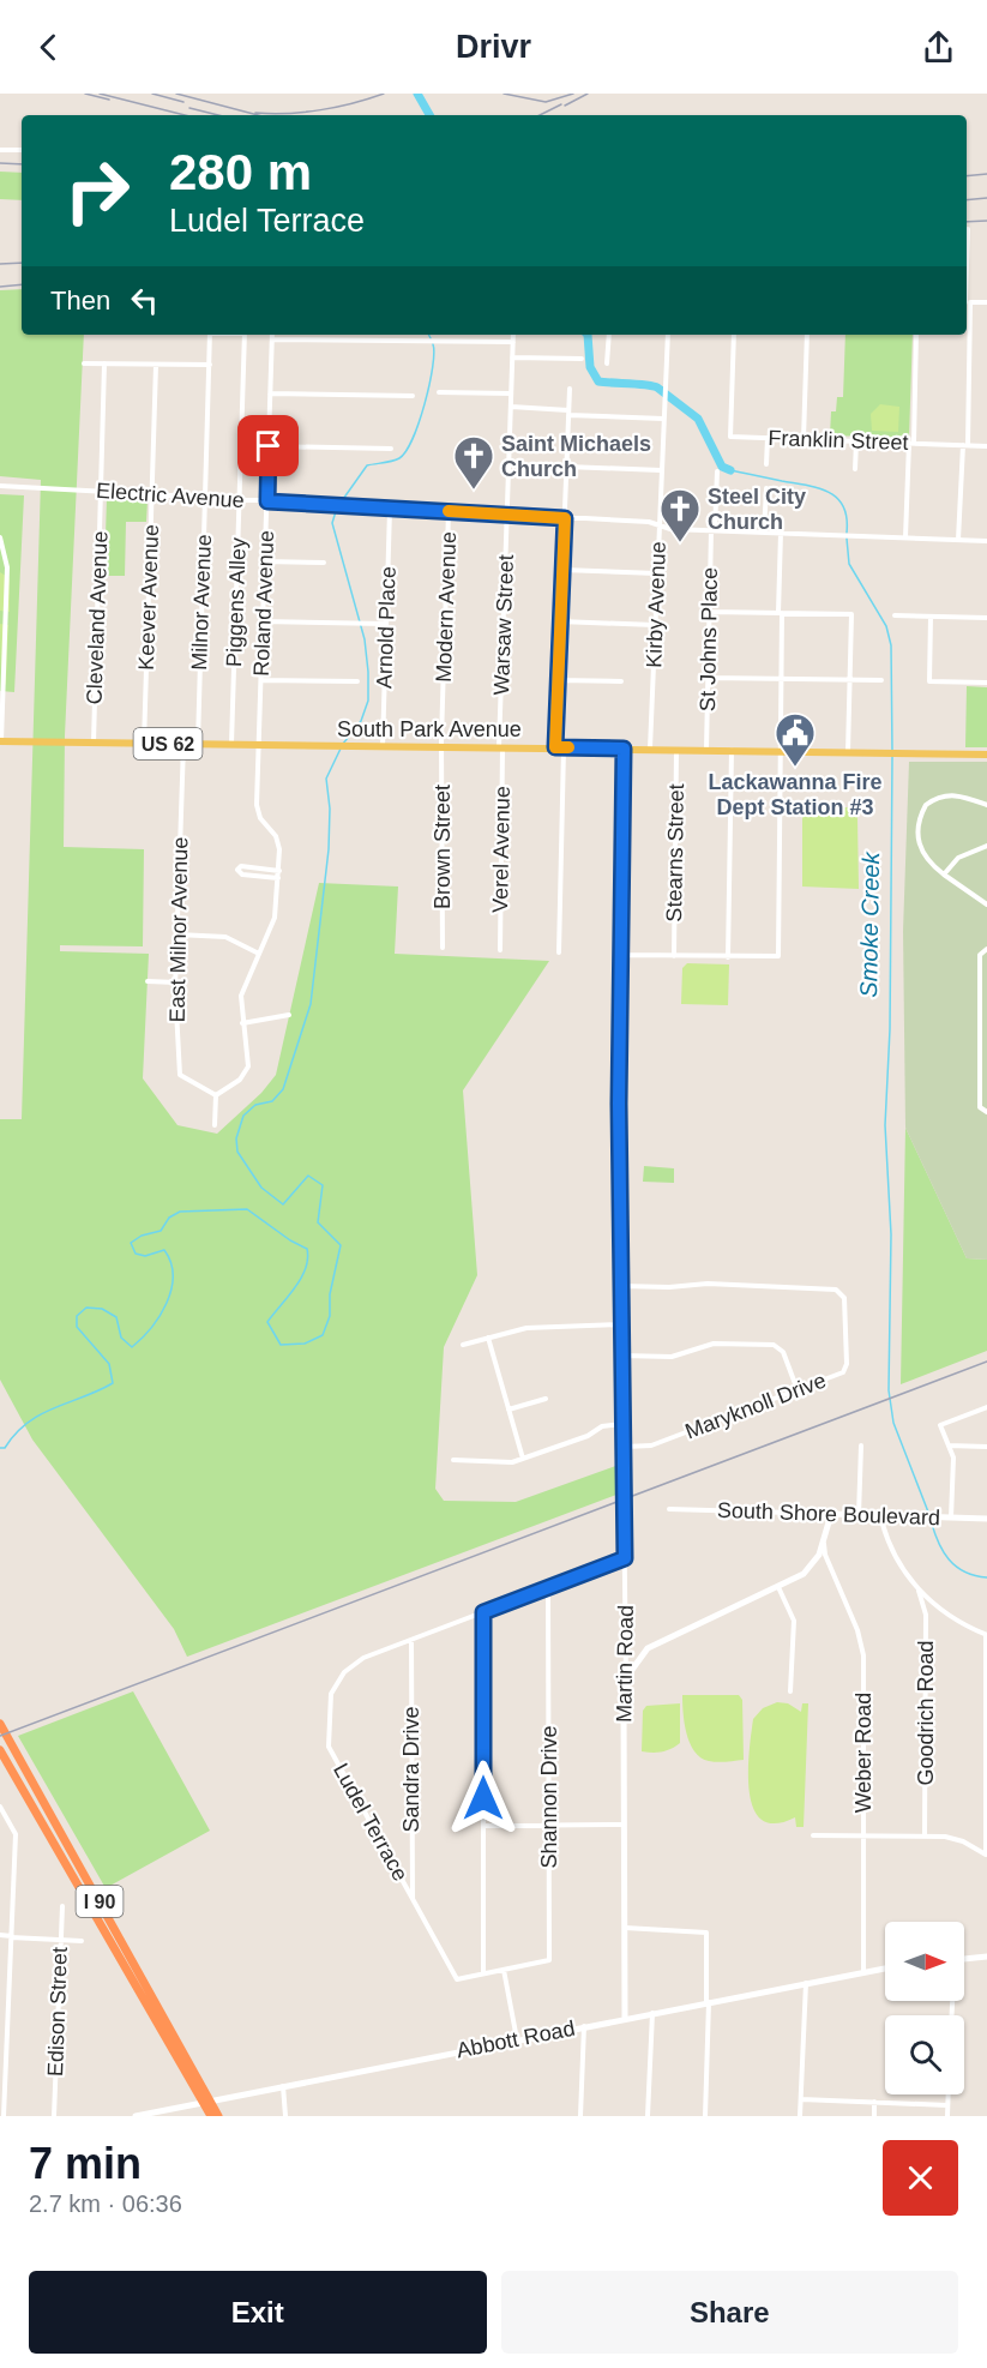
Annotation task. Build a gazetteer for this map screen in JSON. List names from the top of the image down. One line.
{"streets":{"highway":["I 90"],"main road":["South Park Avenue","US 62"],"street":["Franklin Street","Electric Avenue","Keever Avenue","Milnor Avenue","Piggens Alley","Roland Avenue","Kirby Avenue","Modern Avenue","Cleveland Avenue","Warsaw Street","Arnold Place","St Johns Place","Brown Street","Verel Avenue","Stearns Street","East Milnor Avenue","Maryknoll Drive","South Shore Boulevard","Martin Road","Goodrich Road","Weber Road","Sandra Drive","Shannon Drive","Ludel Terrace","Edison Street","Abbott Road"]},"crossings":[["Electric Avenue","Keever Avenue"],["Electric Avenue","Milnor Avenue"],["Electric Avenue","Piggens Alley"],["Electric Avenue","Roland Avenue"],["Electric Avenue","Kirby Avenue"],["Electric Avenue","Modern Avenue"],["Electric Avenue","Cleveland Avenue"],["Electric Avenue","Warsaw Street"],["Electric Avenue","Arnold Place"],["Electric Avenue","St Johns Place"],["Keever Avenue","South Park Avenue"],["Milnor Avenue","South Park Avenue"],["Piggens Alley","South Park Avenue"],["Roland Avenue","South Park Avenue"],["Roland Avenue","East Milnor Avenue"],["Kirby Avenue","South Park Avenue"],["Modern Avenue","South Park Avenue"],["Modern Avenue","Brown Street"],["Cleveland Avenue","South Park Avenue"],["Warsaw Street","South Park Avenue"],["Warsaw Street","Verel Avenue"],["Arnold Place","South Park Avenue"],["St Johns Place","South Park Avenue"],["South Park Avenue","Brown Street"],["South Park Avenue","Verel Avenue"],["South Park Avenue","Stearns Street"],["South Park Avenue","East Milnor Avenue"],["South Park Avenue","Martin Road"],["Maryknoll Drive","Martin Road"],["Martin Road","Ludel Terrace"],["Martin Road","Abbott Road"],["Weber Road","Abbott Road"],["Sandra Drive","Ludel Terrace"],["Shannon Drive","Ludel Terrace"]],"water":["Smoke Creek"],"places":{"church":["Saint Michaels Church","Steel City Church"],"public building":["Lackawanna Fire Dept Station #3"]},"north":"right","page":{"header":"Drivr","turn":["280 m","Ludel Terrace"],"then":"Then","heading":["7 min","2.7 km · 06:36"],"buttons":["Exit","Share"]}}
